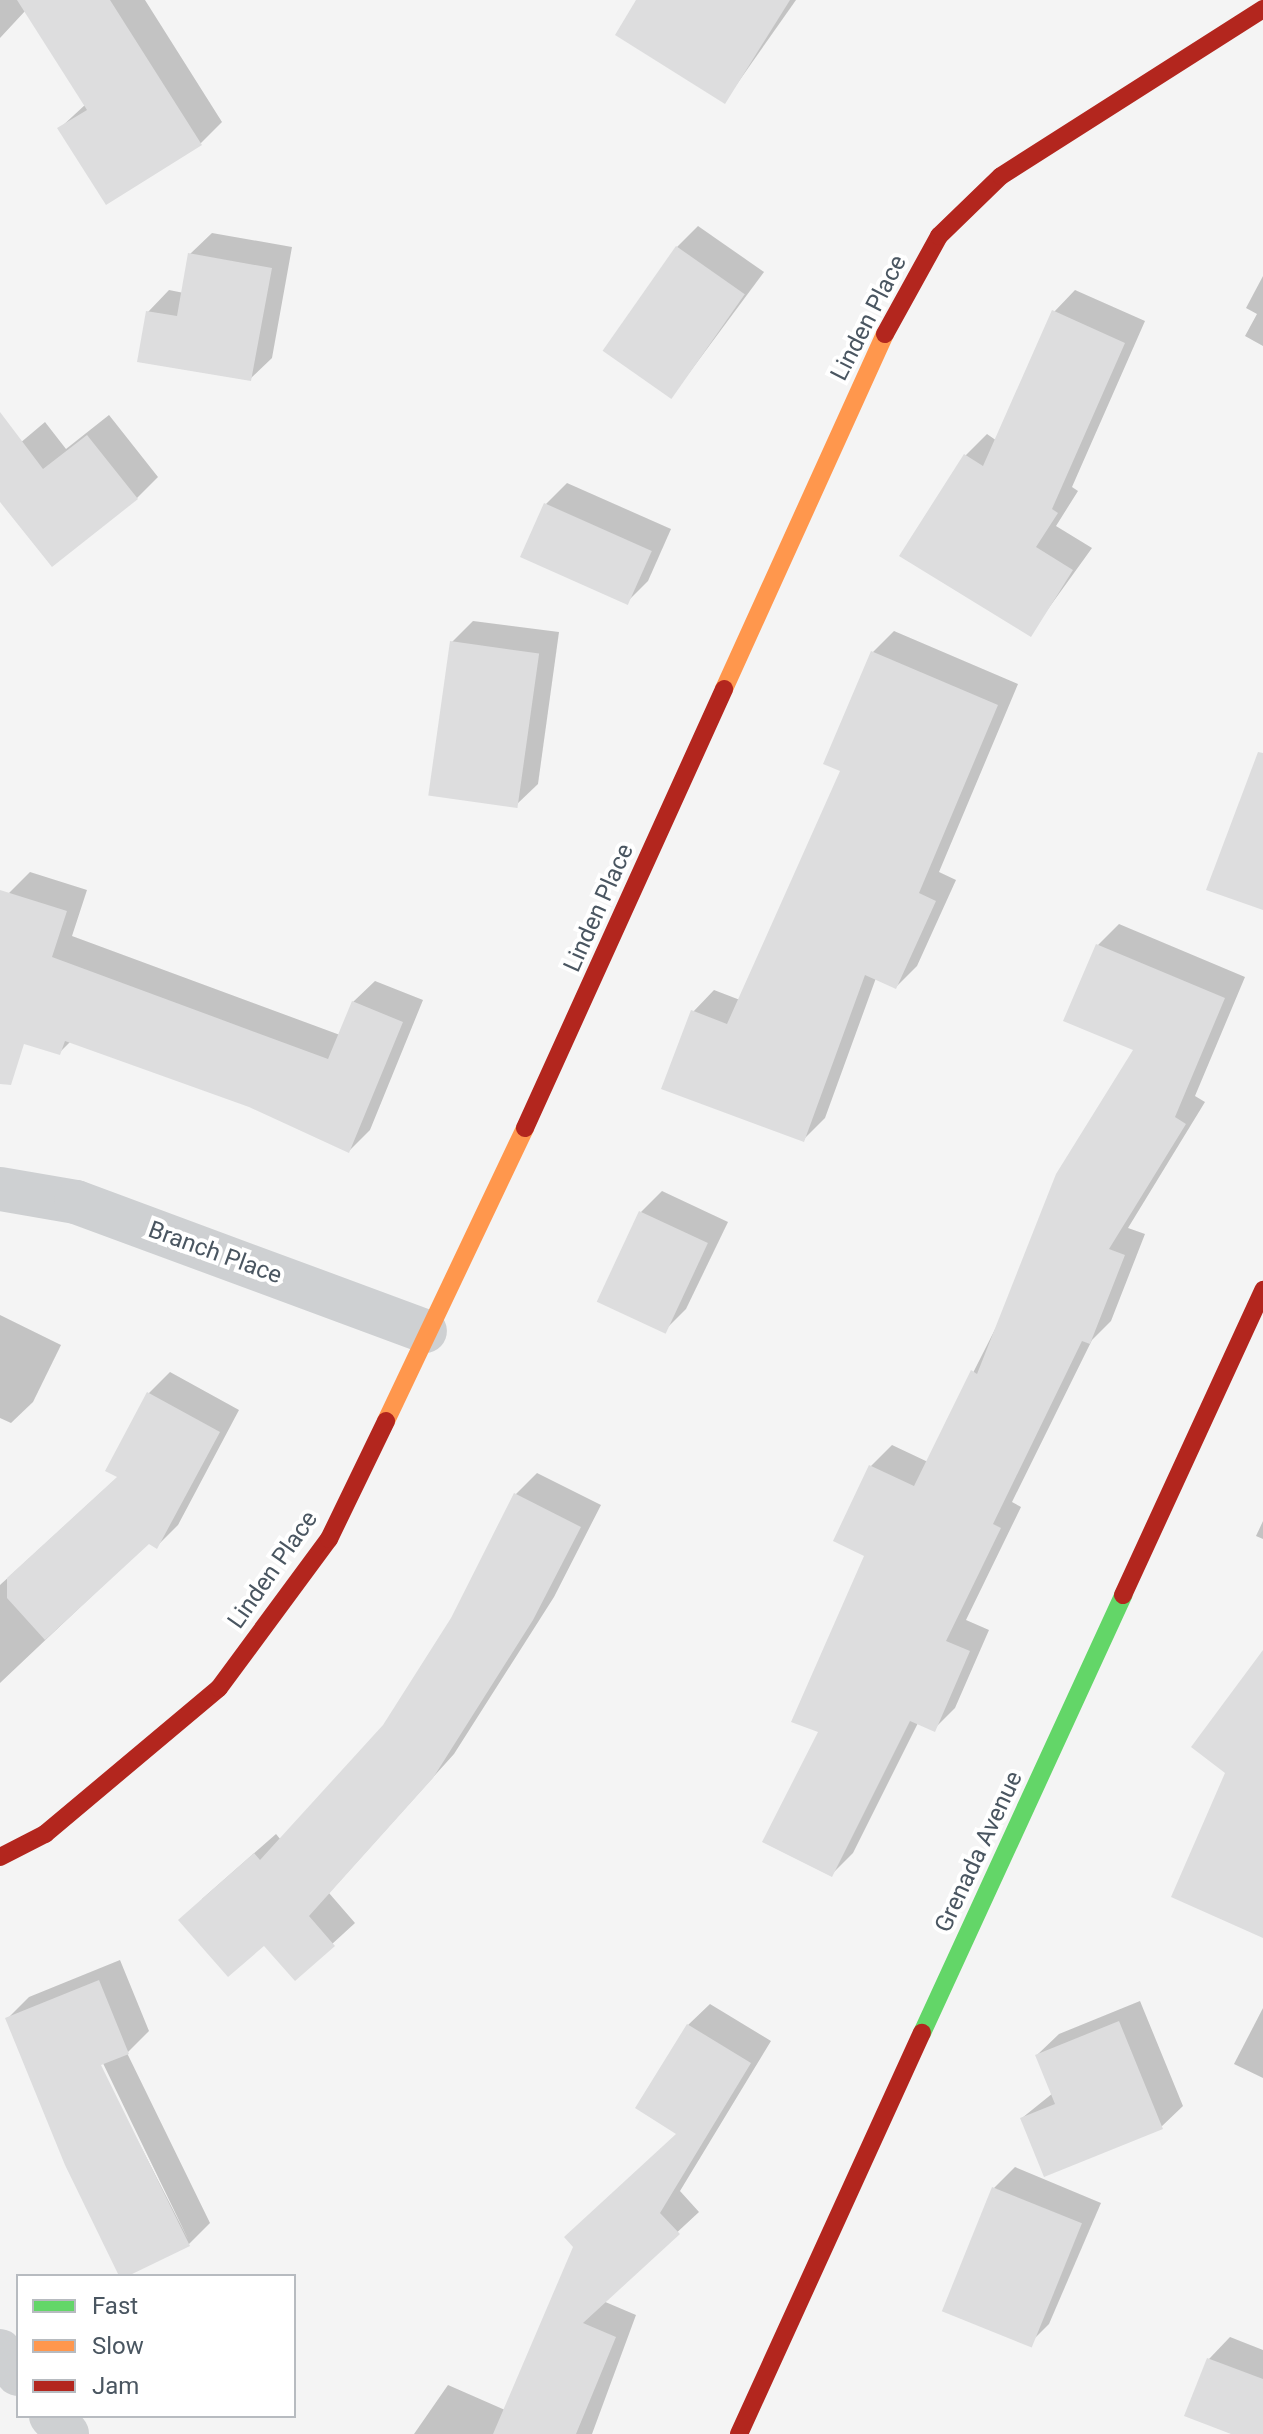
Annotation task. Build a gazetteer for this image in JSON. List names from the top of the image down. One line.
{"streets":{"street":["Linden Place","Branch Place","Grenada Avenue"]},"crossings":[["Linden Place","Branch Place"]],"legend":["Fast","Slow","Jam"]}
